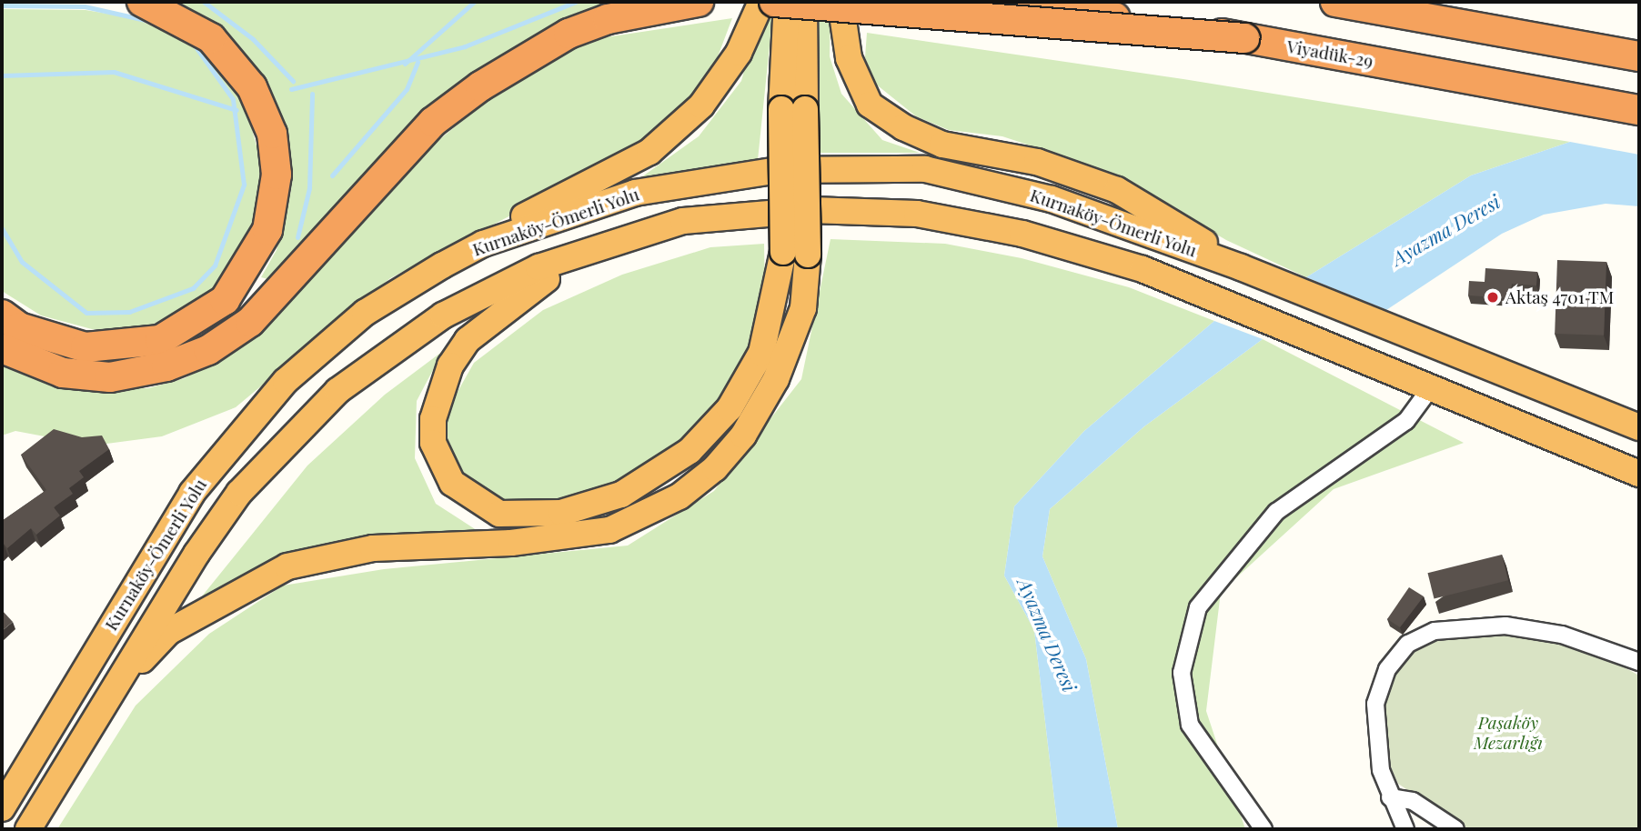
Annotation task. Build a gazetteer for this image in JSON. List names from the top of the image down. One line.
{"streets":{"highway":["Viyadük-29","Kurnaköy-Ömerli Yolu"]},"water":["Ayazma Deresi"],"parks":["Paşaköy Mezarlığı"],"places":["Aktaş 4701 TM"]}
